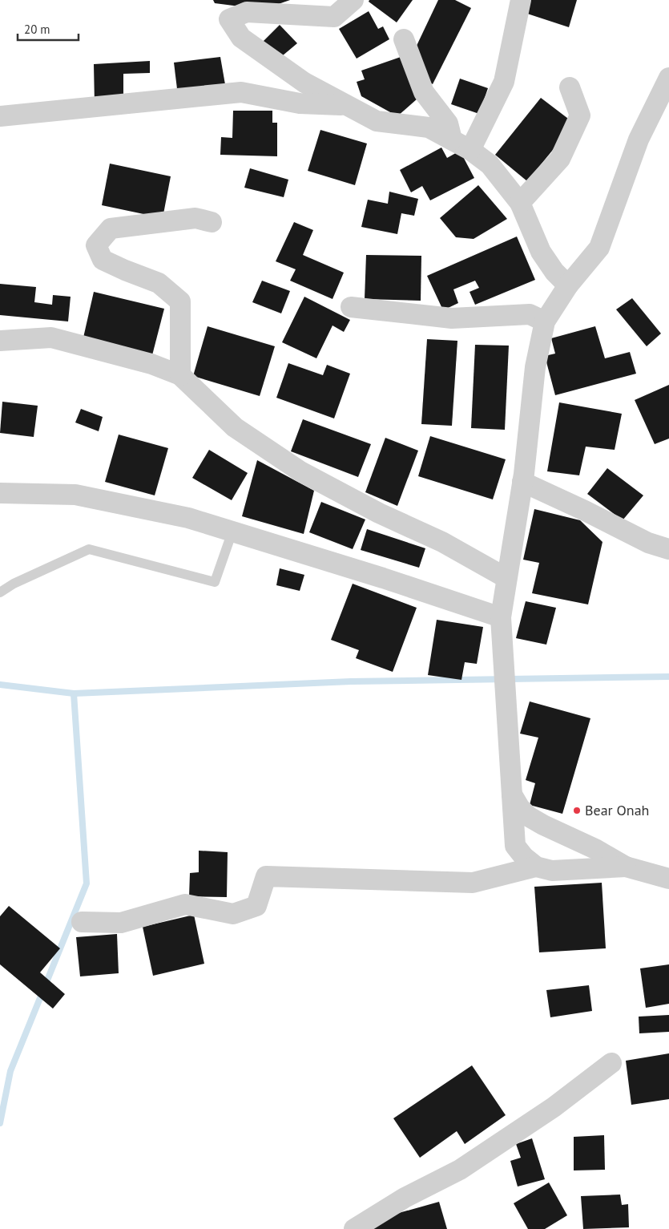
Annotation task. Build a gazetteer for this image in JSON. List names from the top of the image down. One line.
{"places":["Bear Onah"],"scale_bar":"20 m"}
